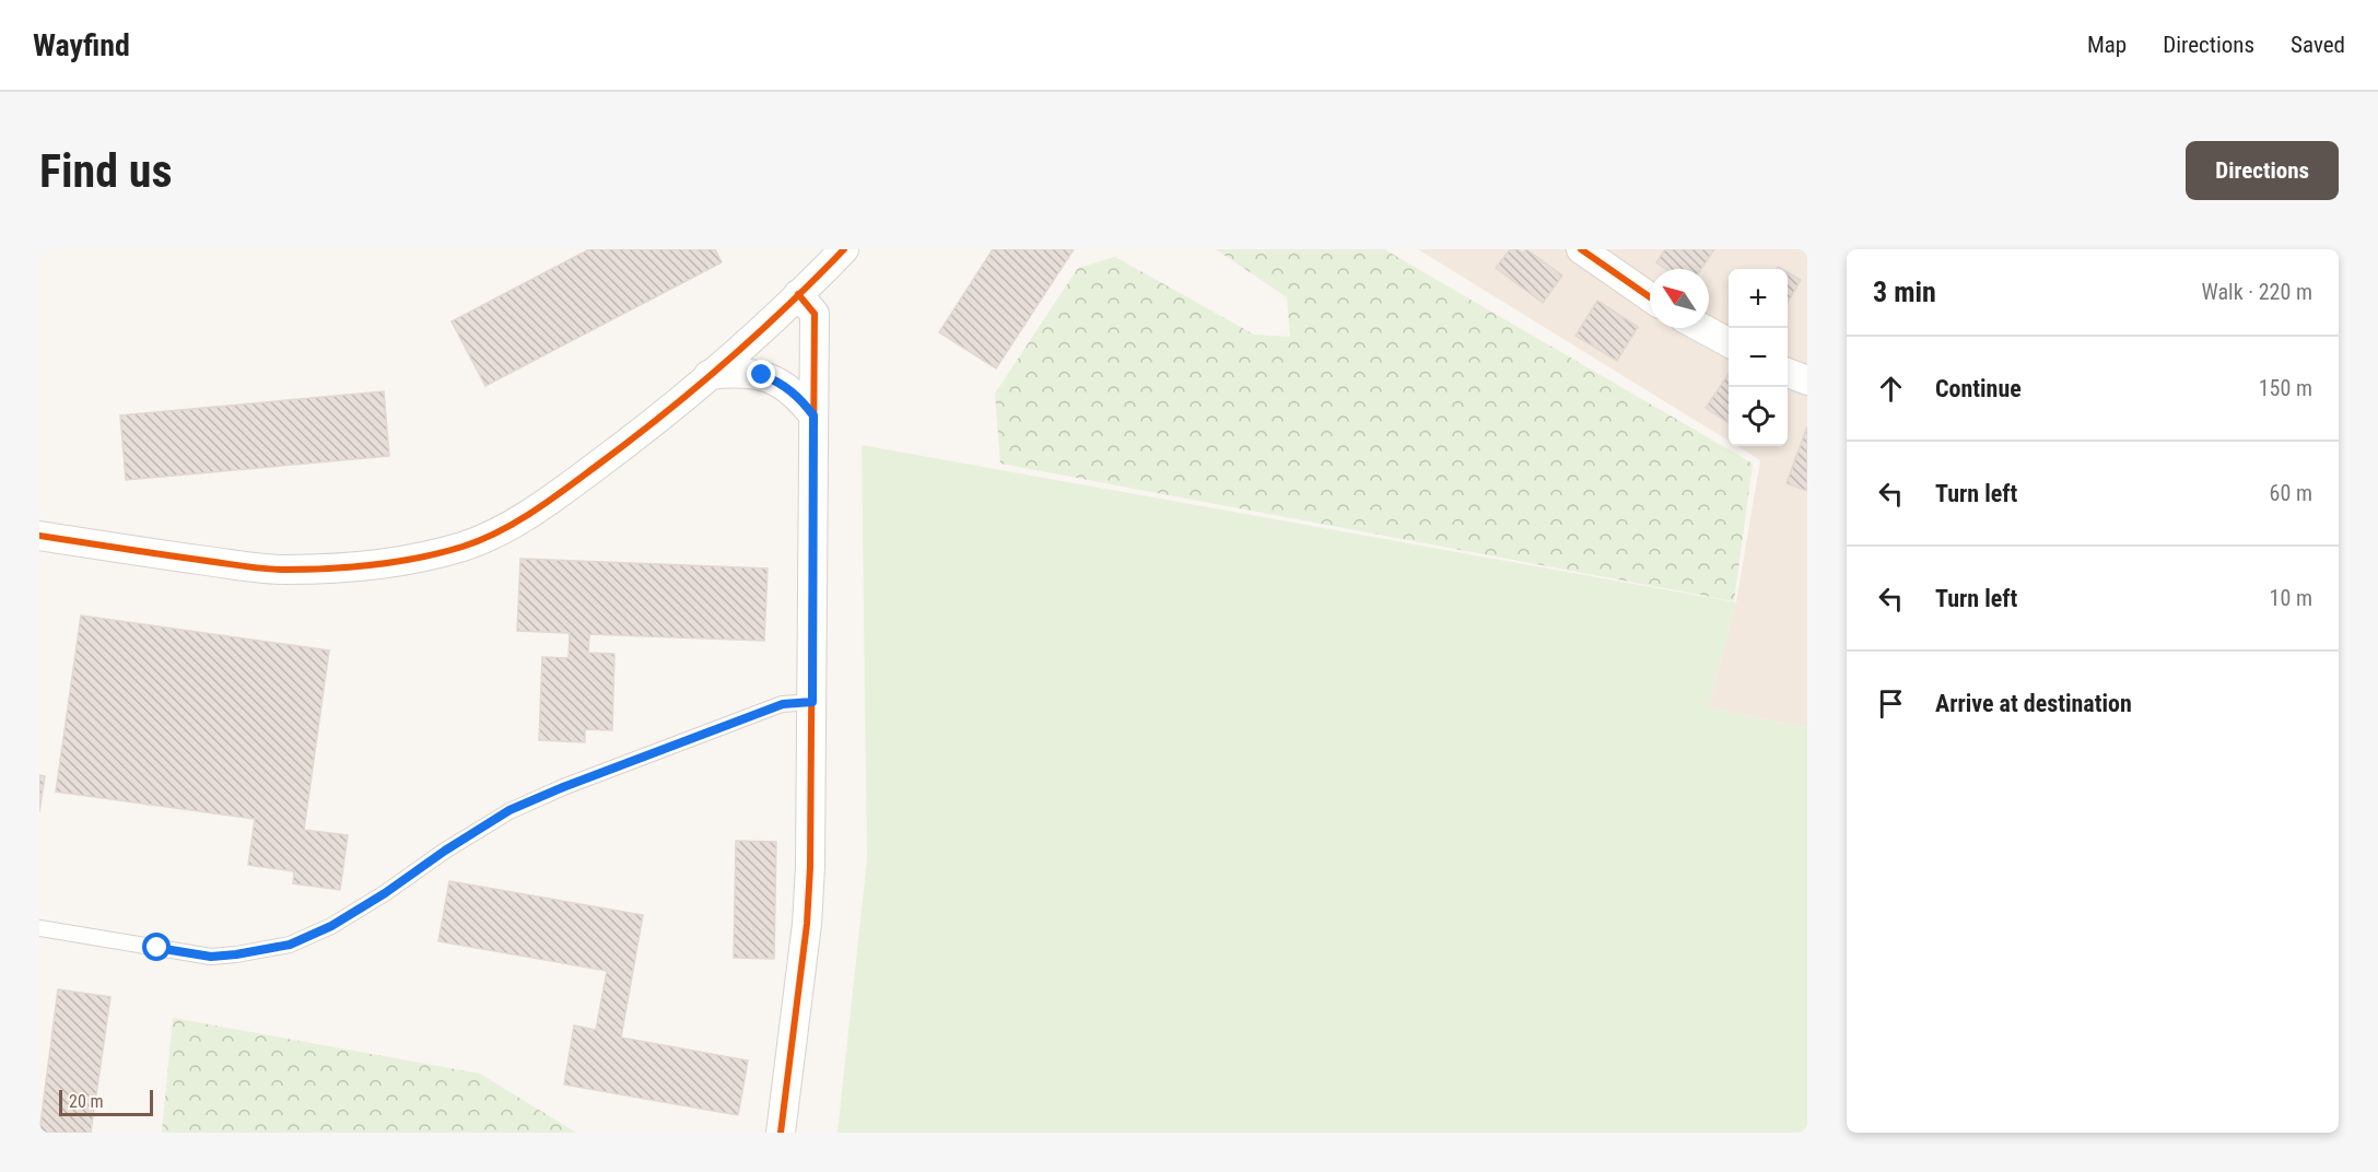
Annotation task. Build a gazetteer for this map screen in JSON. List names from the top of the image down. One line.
{"scale_bar":"20 m","north":"top left","page":{"header":"Wayfind","nav":["Map","Directions","Saved"],"buttons":"Directions","title":"Find us","heading":["3 min","Walk · 220 m"],"map_buttons":["+","−"],"list":[["Continue","150 m"],["Turn left","60 m"],["Turn left","10 m"],"Arrive at destination"],"scale":"20 m"}}
